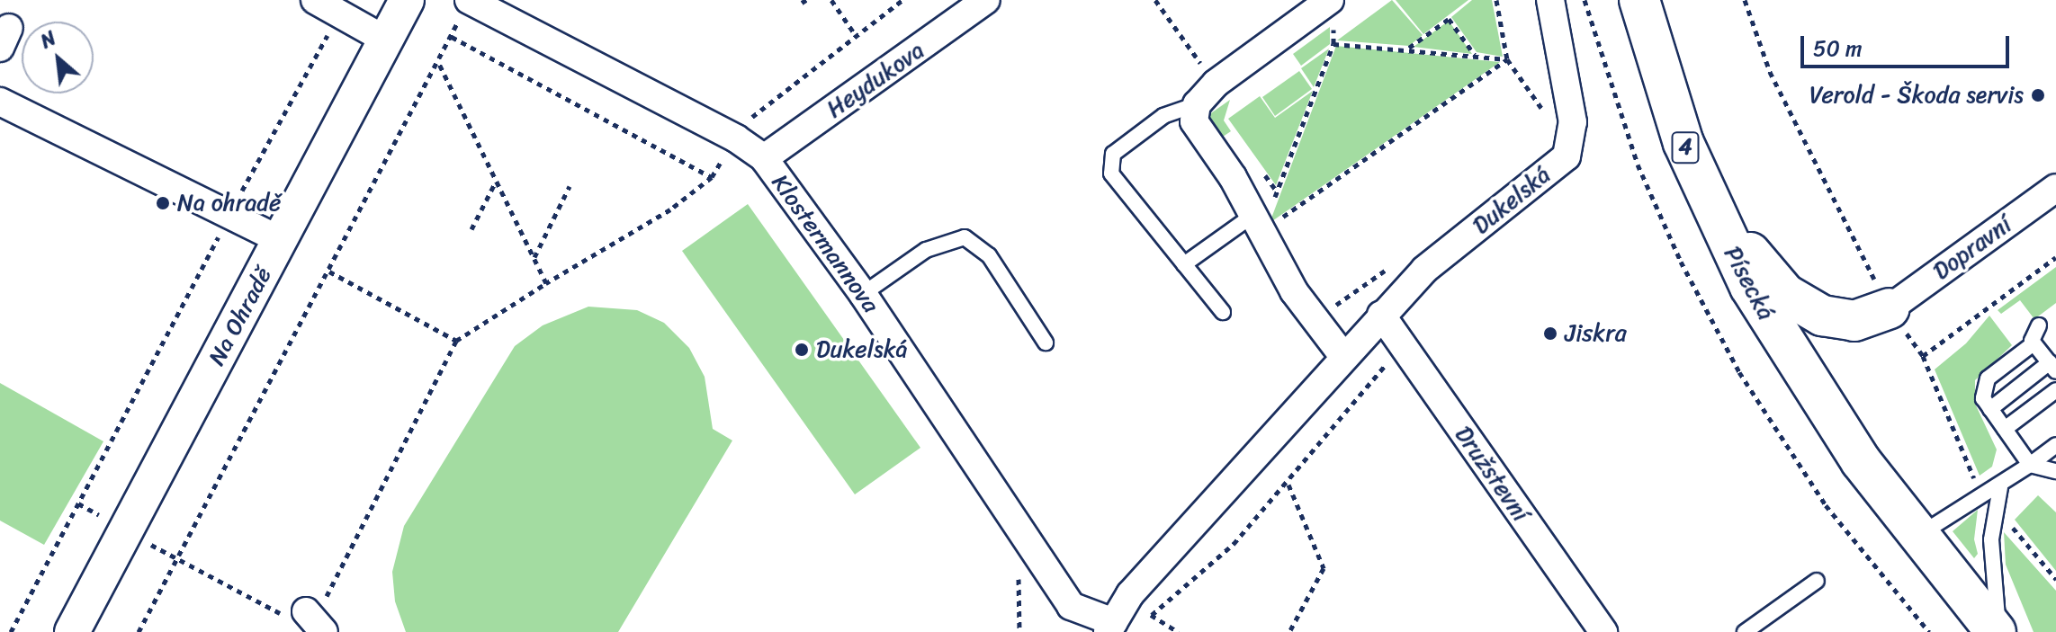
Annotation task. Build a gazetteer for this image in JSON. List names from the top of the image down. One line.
{"streets":{"main road":["4","Písecká"],"street":["Heydukova","Dukelská","Klostermannova","Dopravní","Na Ohradě","Družstevní"]},"crossings":[["Heydukova","Klostermannova"],["4","Písecká"],["Dukelská","Klostermannova"],["Dukelská","Družstevní"]],"places":["Verold - Škoda servis","Na ohradě","Jiskra","Dukelská"],"scale_bar":"50 m","north":"top left"}
